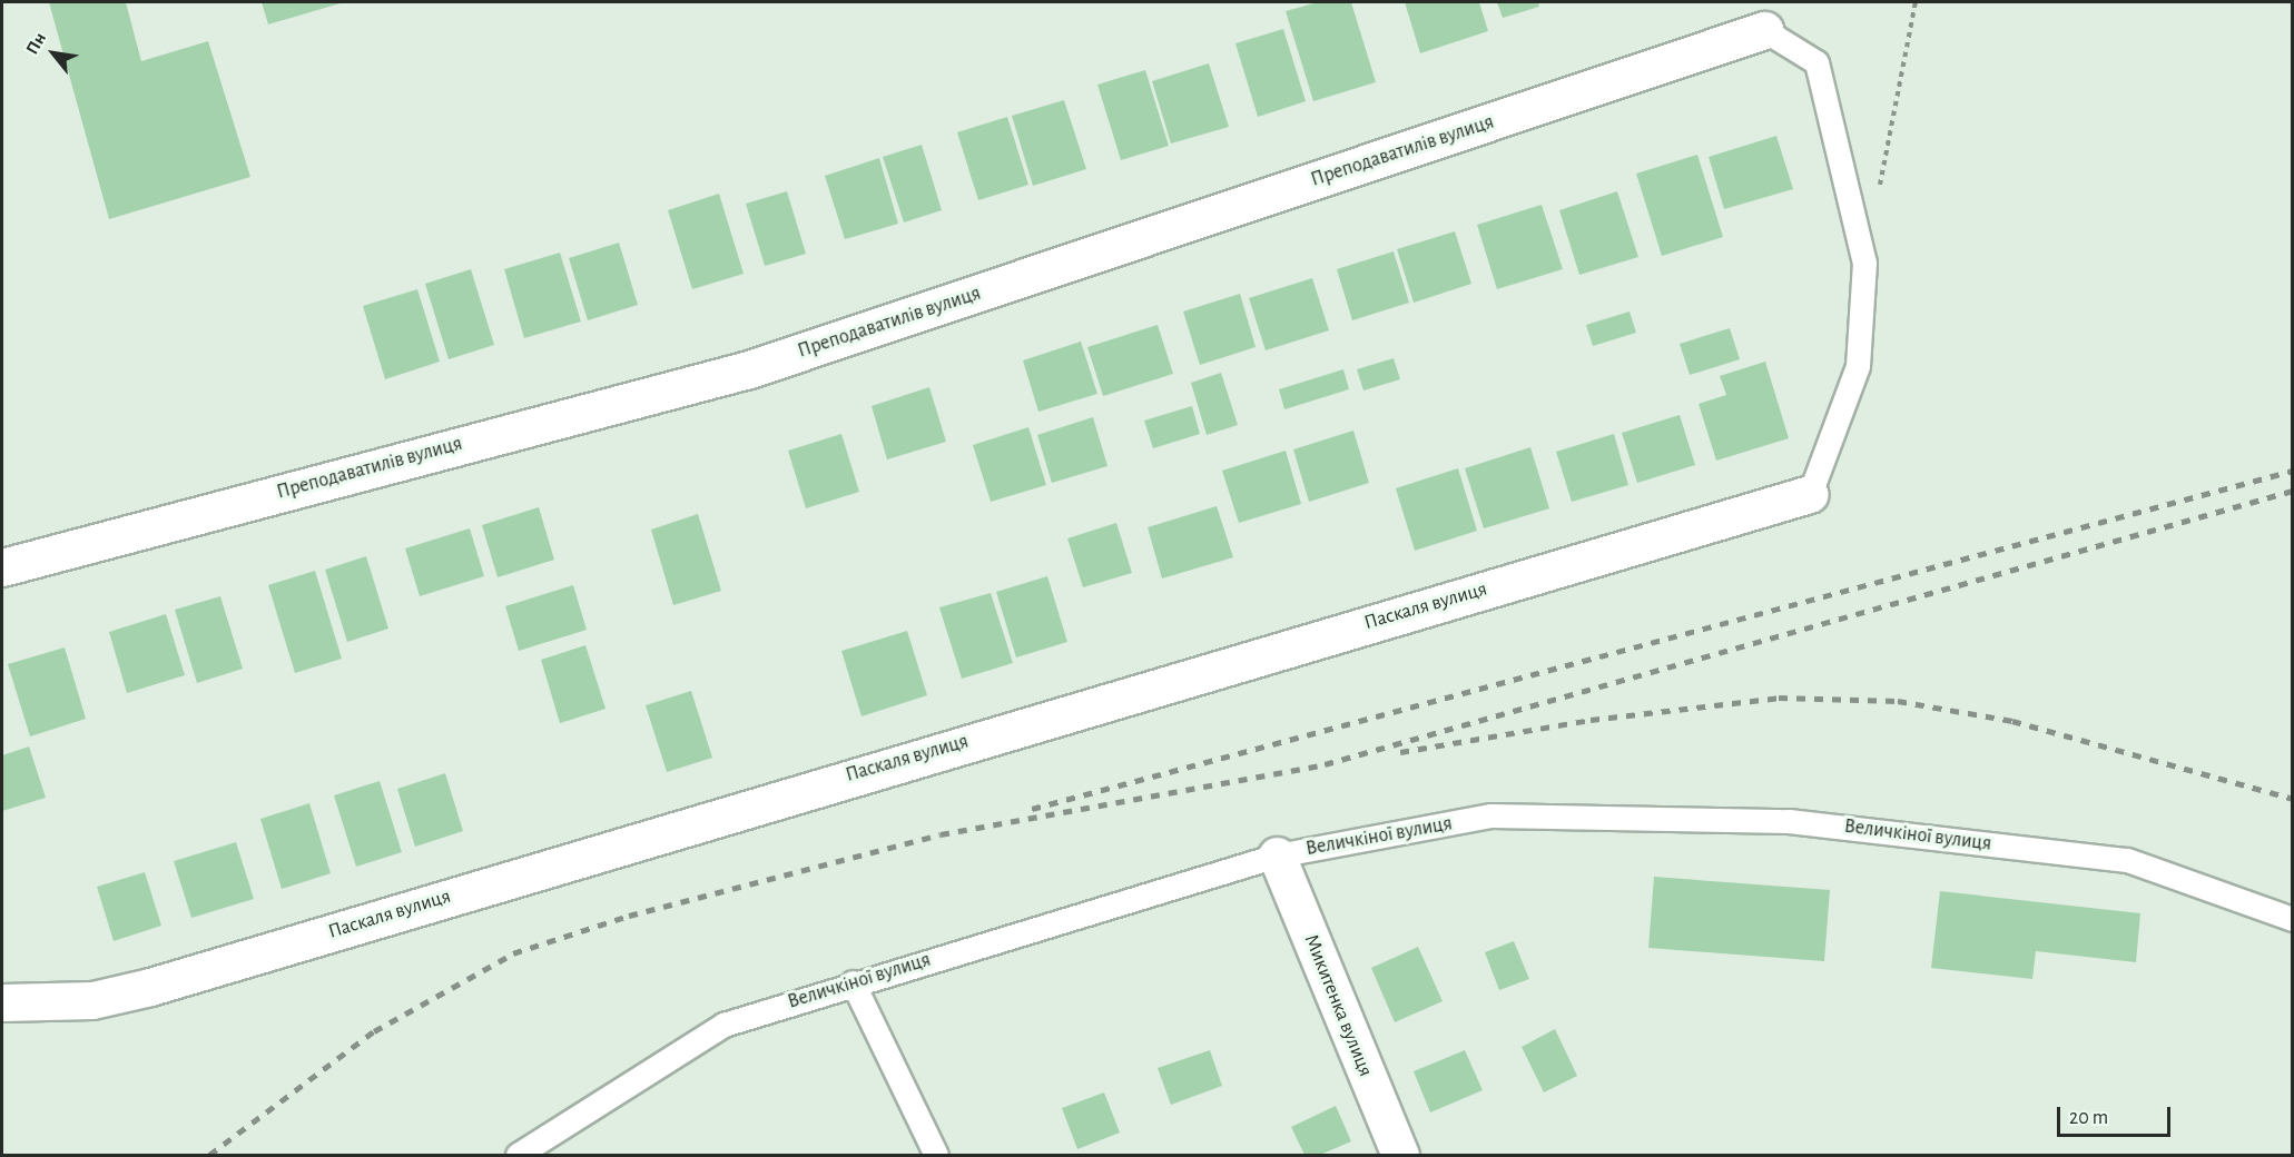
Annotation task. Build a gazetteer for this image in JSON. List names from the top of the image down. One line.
{"streets":{"street":["Преподаватилів вулиця","Паскаля вулиця","Микитенка вулиця"],"lane":["Величкіної вулиця"]},"crossings":[["Величкіної вулиця","Микитенка вулиця"]],"scale_bar":"20 m","north":"top left"}
